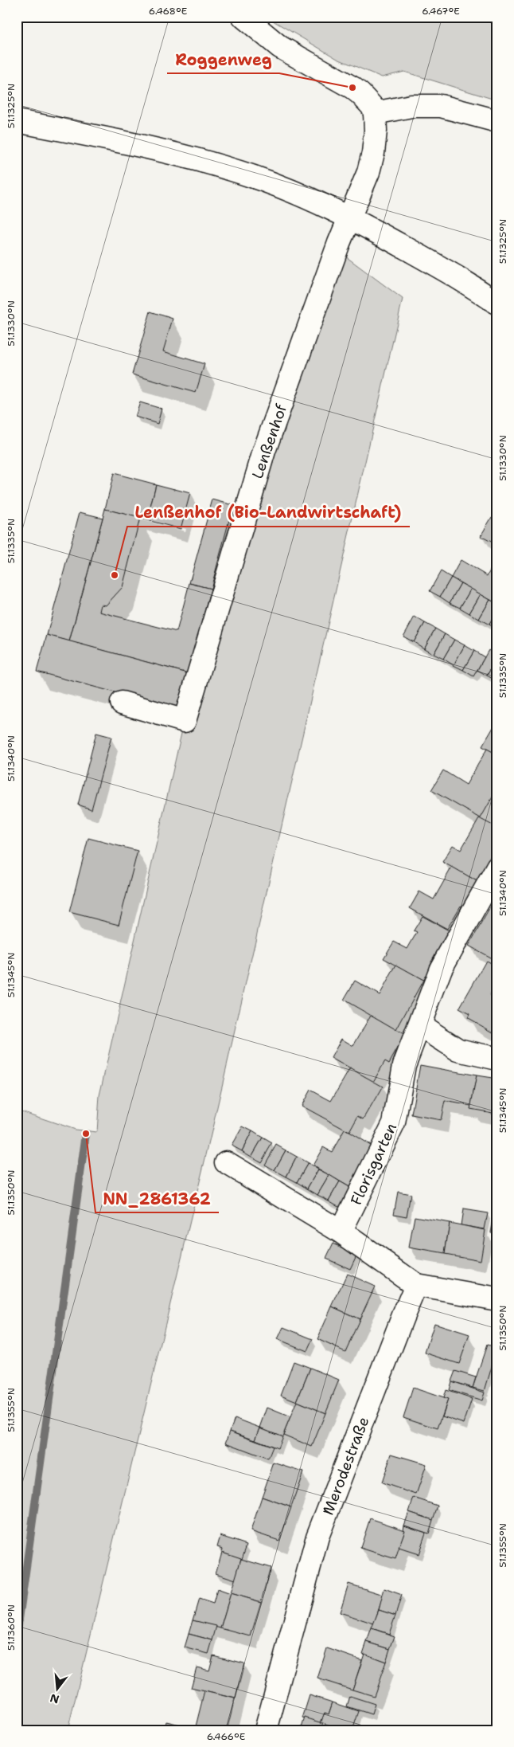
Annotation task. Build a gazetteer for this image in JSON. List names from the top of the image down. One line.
{"streets":{"street":["Lenßenhof","Florisgarten","Merodestraße"]},"places":["Roggenweg","Lenßenhof (Bio-Landwirtschaft)","NN_2861362"],"north":"bottom","coordinates":["6.468°E","6.467°E","51.1325°N","51.1330°N","51.1335°N","51.1340°N","51.1345°N","51.1350°N","51.1355°N","51.1360°N","6.466°E"]}
